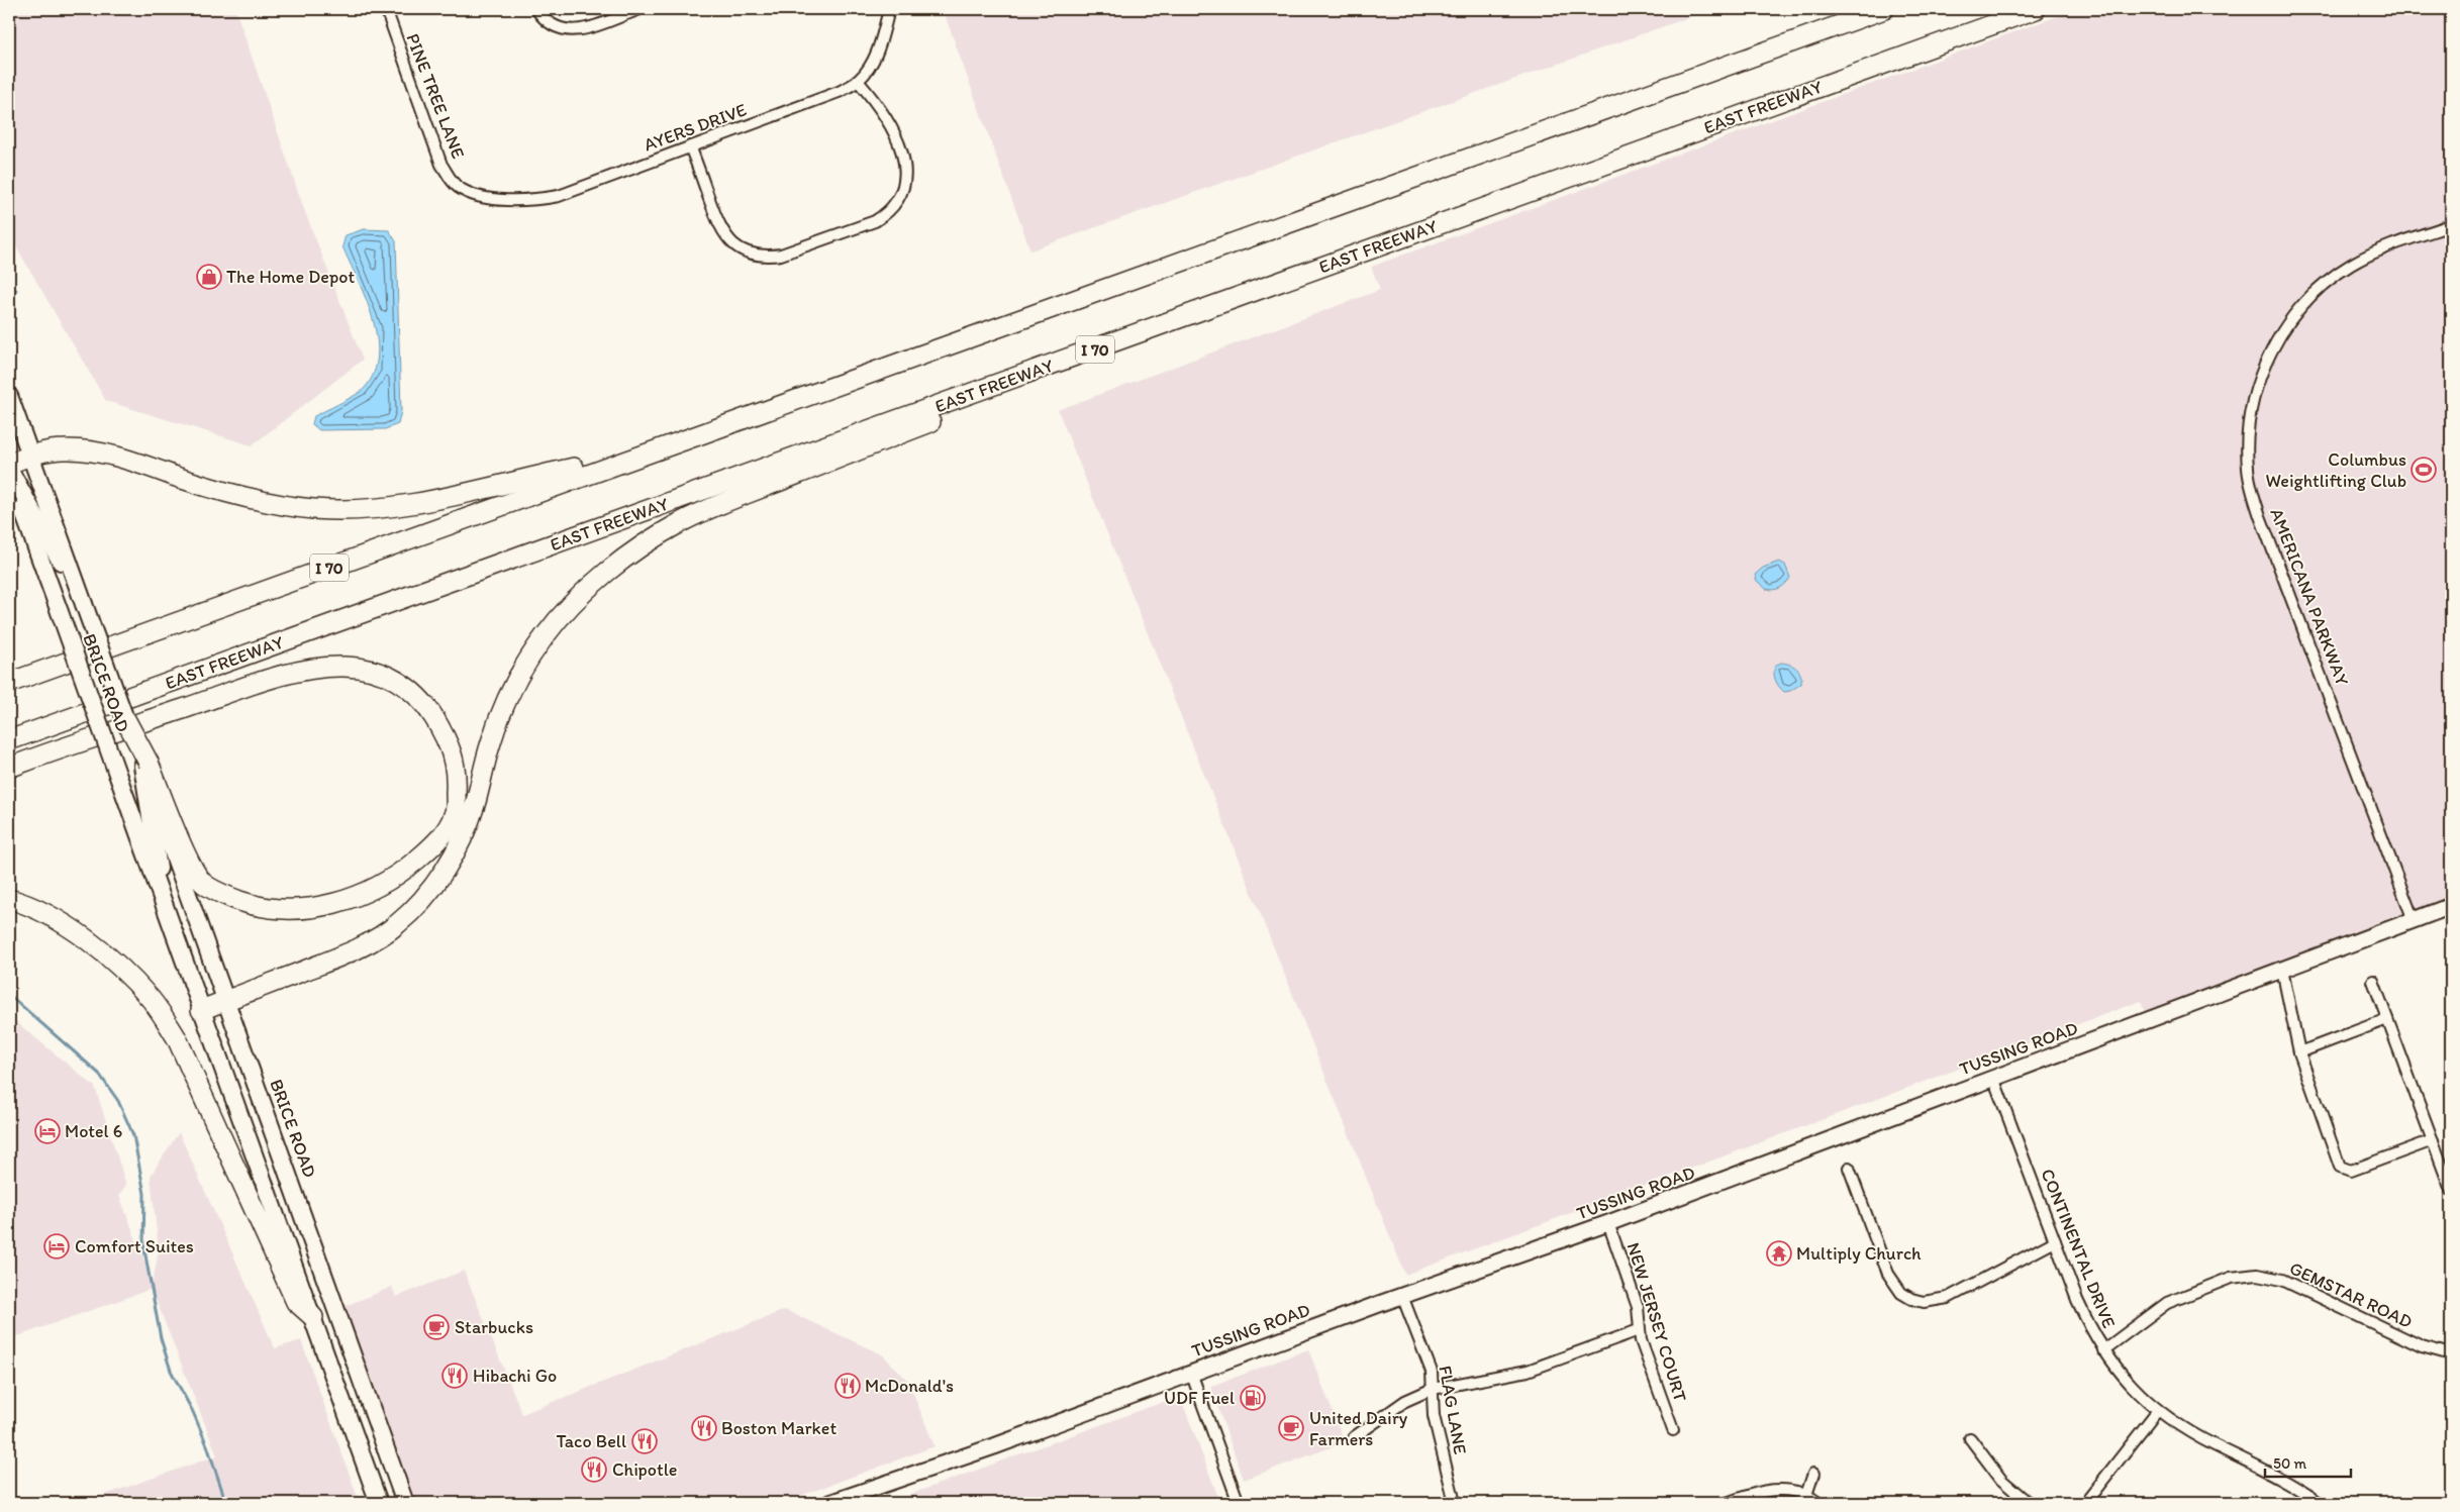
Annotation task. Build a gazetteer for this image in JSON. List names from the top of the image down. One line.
{"streets":{"highway":["EAST FREEWAY","I 70"],"main road":["BRICE ROAD","TUSSING ROAD"],"street":["PINE TREE LANE","AYERS DRIVE","AMERICANA PARKWAY","CONTINENTAL DRIVE","GEMSTAR ROAD","NEW JERSEY COURT","FLAG LANE"]},"crossings":[["PINE TREE LANE","AYERS DRIVE"],["AMERICANA PARKWAY","TUSSING ROAD"],["TUSSING ROAD","CONTINENTAL DRIVE"],["TUSSING ROAD","NEW JERSEY COURT"],["TUSSING ROAD","FLAG LANE"],["CONTINENTAL DRIVE","GEMSTAR ROAD"]],"places":{"shop":["The Home Depot"],"sports":["Columbus Weightlifting Club"],"hotel":["Motel 6","Comfort Suites"],"temple":["Multiply Church"],"cafe":["Starbucks","United Dairy Farmers"],"restaurant":["Hibachi Go","McDonald's","Boston Market","Taco Bell","Chipotle"],"fuel station":["UDF Fuel"]},"scale_bar":"50 m"}
